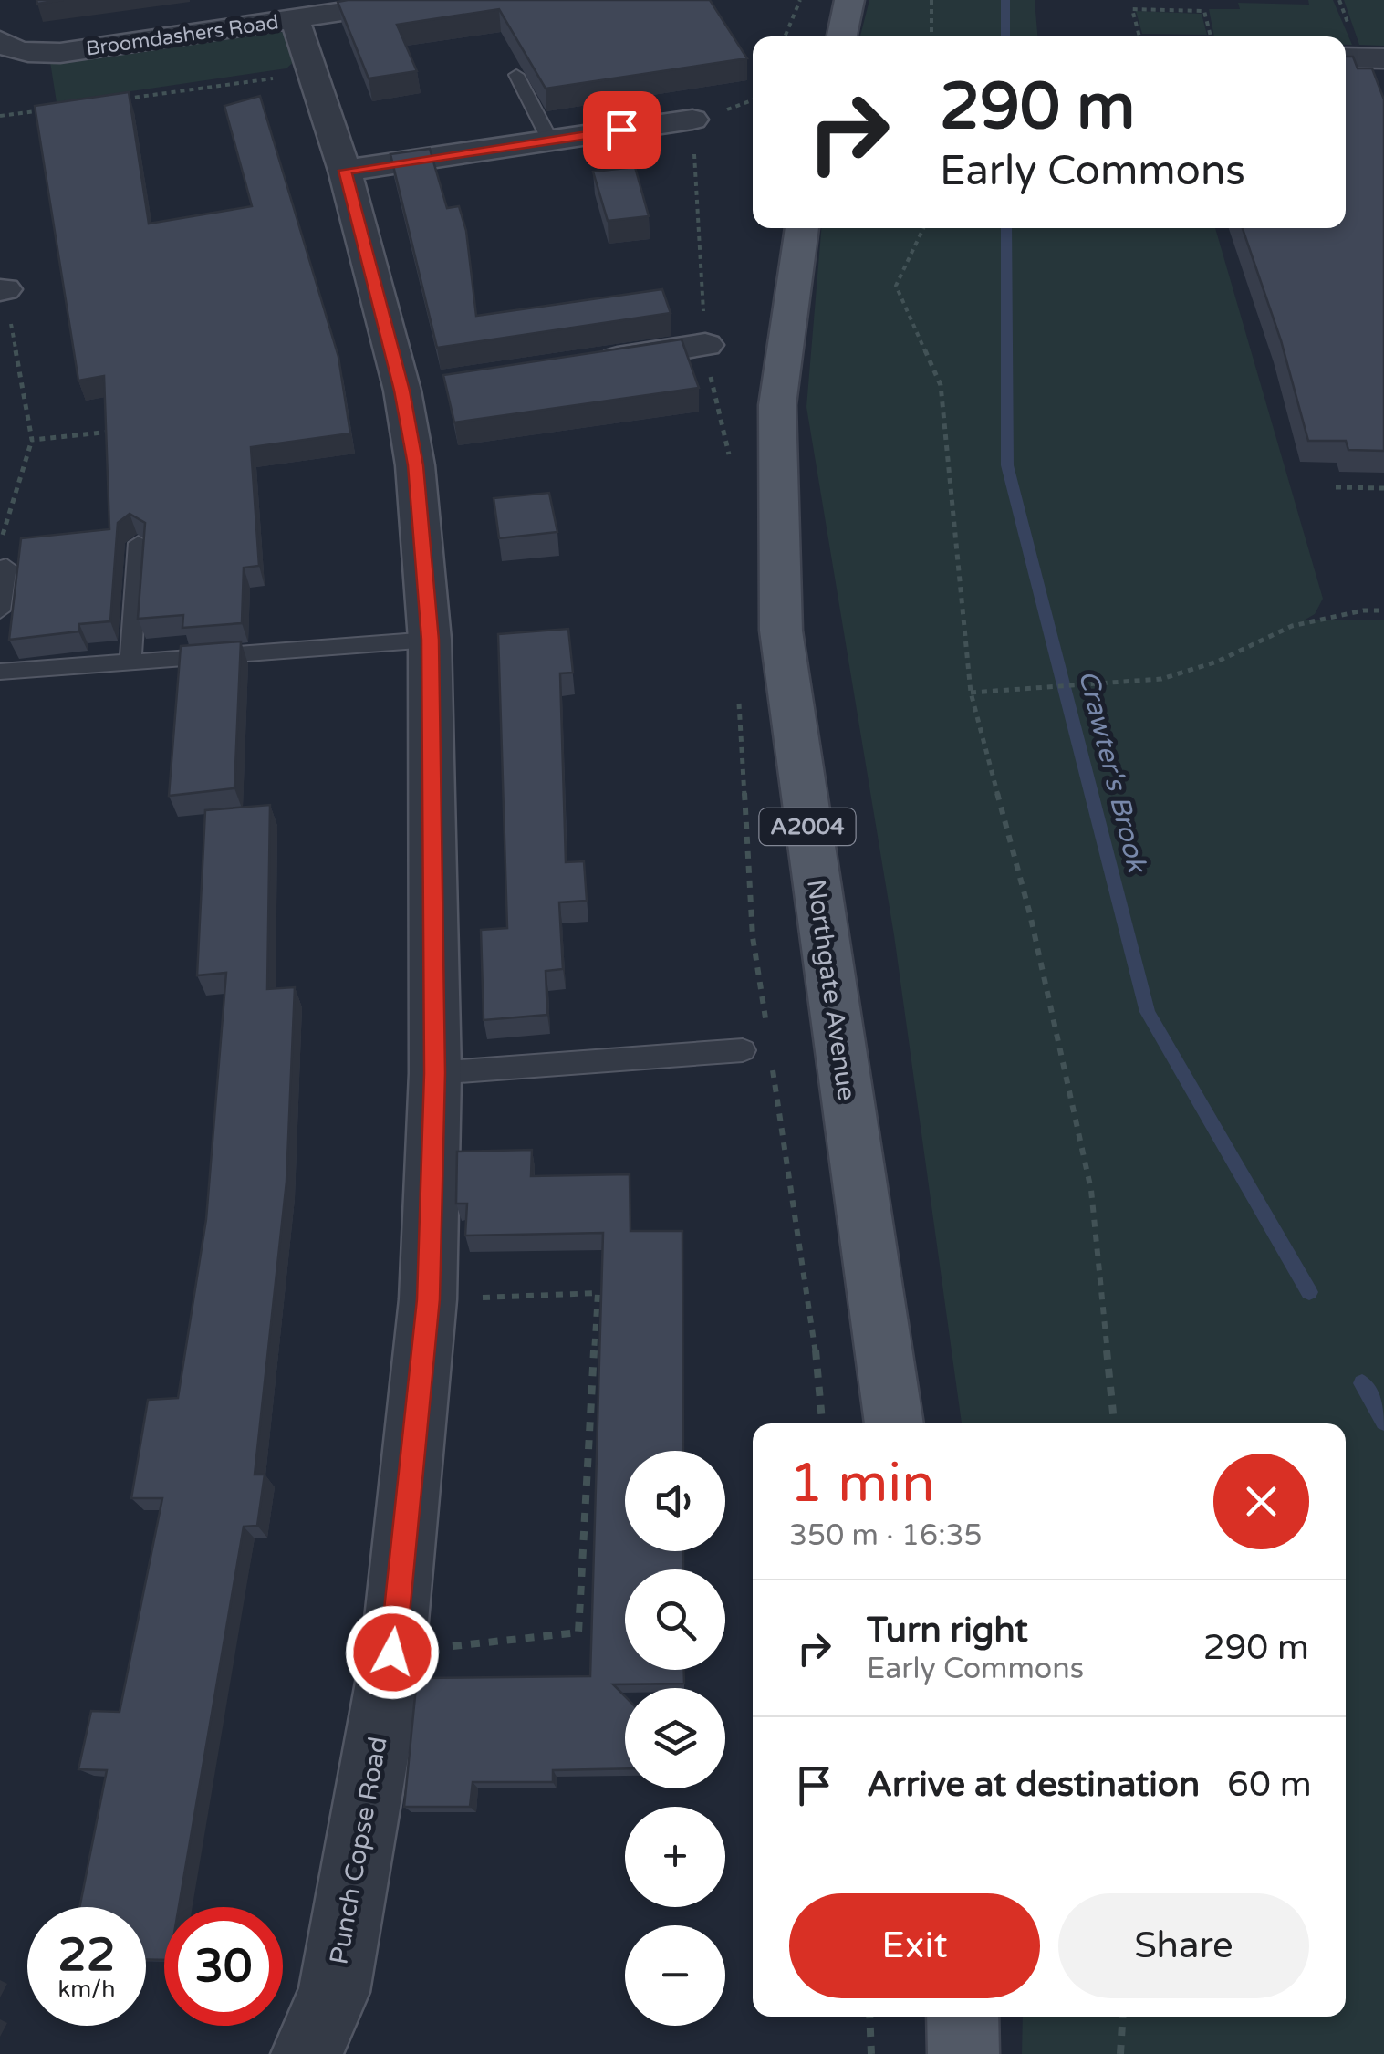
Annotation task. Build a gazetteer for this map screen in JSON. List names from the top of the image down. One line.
{"streets":{"main road":["A2004","Northgate Avenue"],"street":["Broomdashers Road","Punch Copse Road"]},"crossings":[["Broomdashers Road","Punch Copse Road"]],"water":["Crawter's Brook"],"page":{"turn":["290 m","Early Commons"],"heading":["1 min","350 m · 16:35"],"map_buttons":["+","−"],"list":[{"name":"Turn right","note":"Early Commons","value":"290 m"},{"name":"Arrive at destination","value":"60 m"}],"buttons":["Exit","Share"],"speed":"22 km/h","limit":"30"}}
